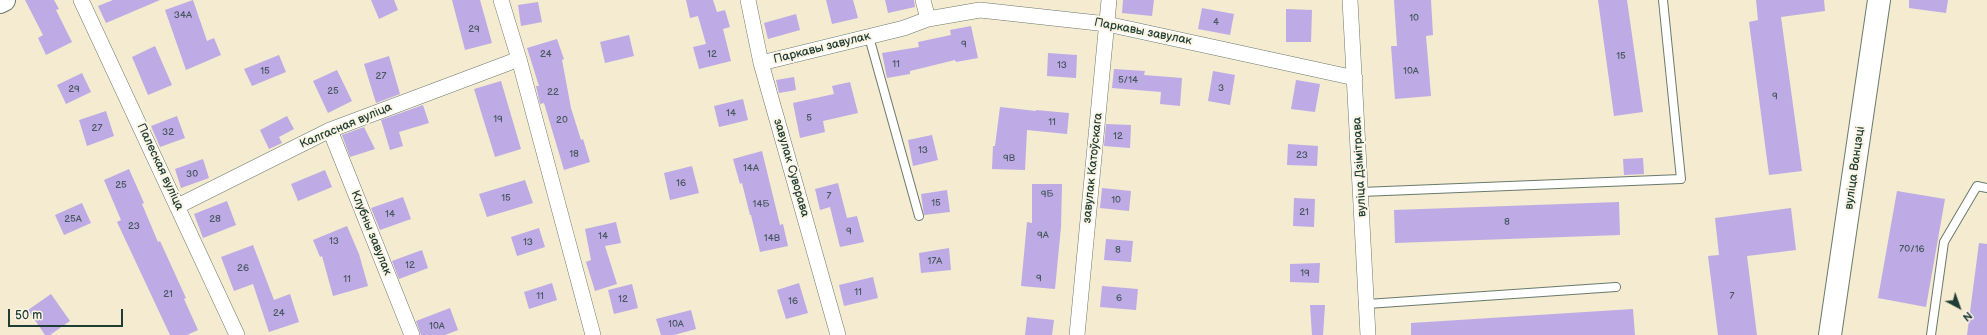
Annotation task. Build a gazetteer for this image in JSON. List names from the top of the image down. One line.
{"streets":{"main road":["вуліца Ванцэці"],"street":["Паркавы завулак","Калгасная вуліца","Палеская вуліца","вуліца Дзімітрава","завулак Суворава","завулак Катоўскага","Клубны завулак"]},"crossings":[["Паркавы завулак","вуліца Дзімітрава"],["Паркавы завулак","завулак Суворава"],["Паркавы завулак","завулак Катоўскага"],["Калгасная вуліца","Палеская вуліца"],["Калгасная вуліца","Клубны завулак"]],"house_numbers":["34А","10","4","29","9","24","12","15","11","13","15","10А","27","5/14","3","29","25","22","9","14","5","19","20","11","27","32","12","13","18","23","9В","14А","30","16","25","9Б","7","15","10","15","14Б","21","14","25А","28","8","23","9","9А","14","14В","13","13","70/16","8","17А","12","26","19","9","11","11","21","11","7","6","12","16","24","10А","10А"],"scale_bar":"50 m","north":"bottom right"}
